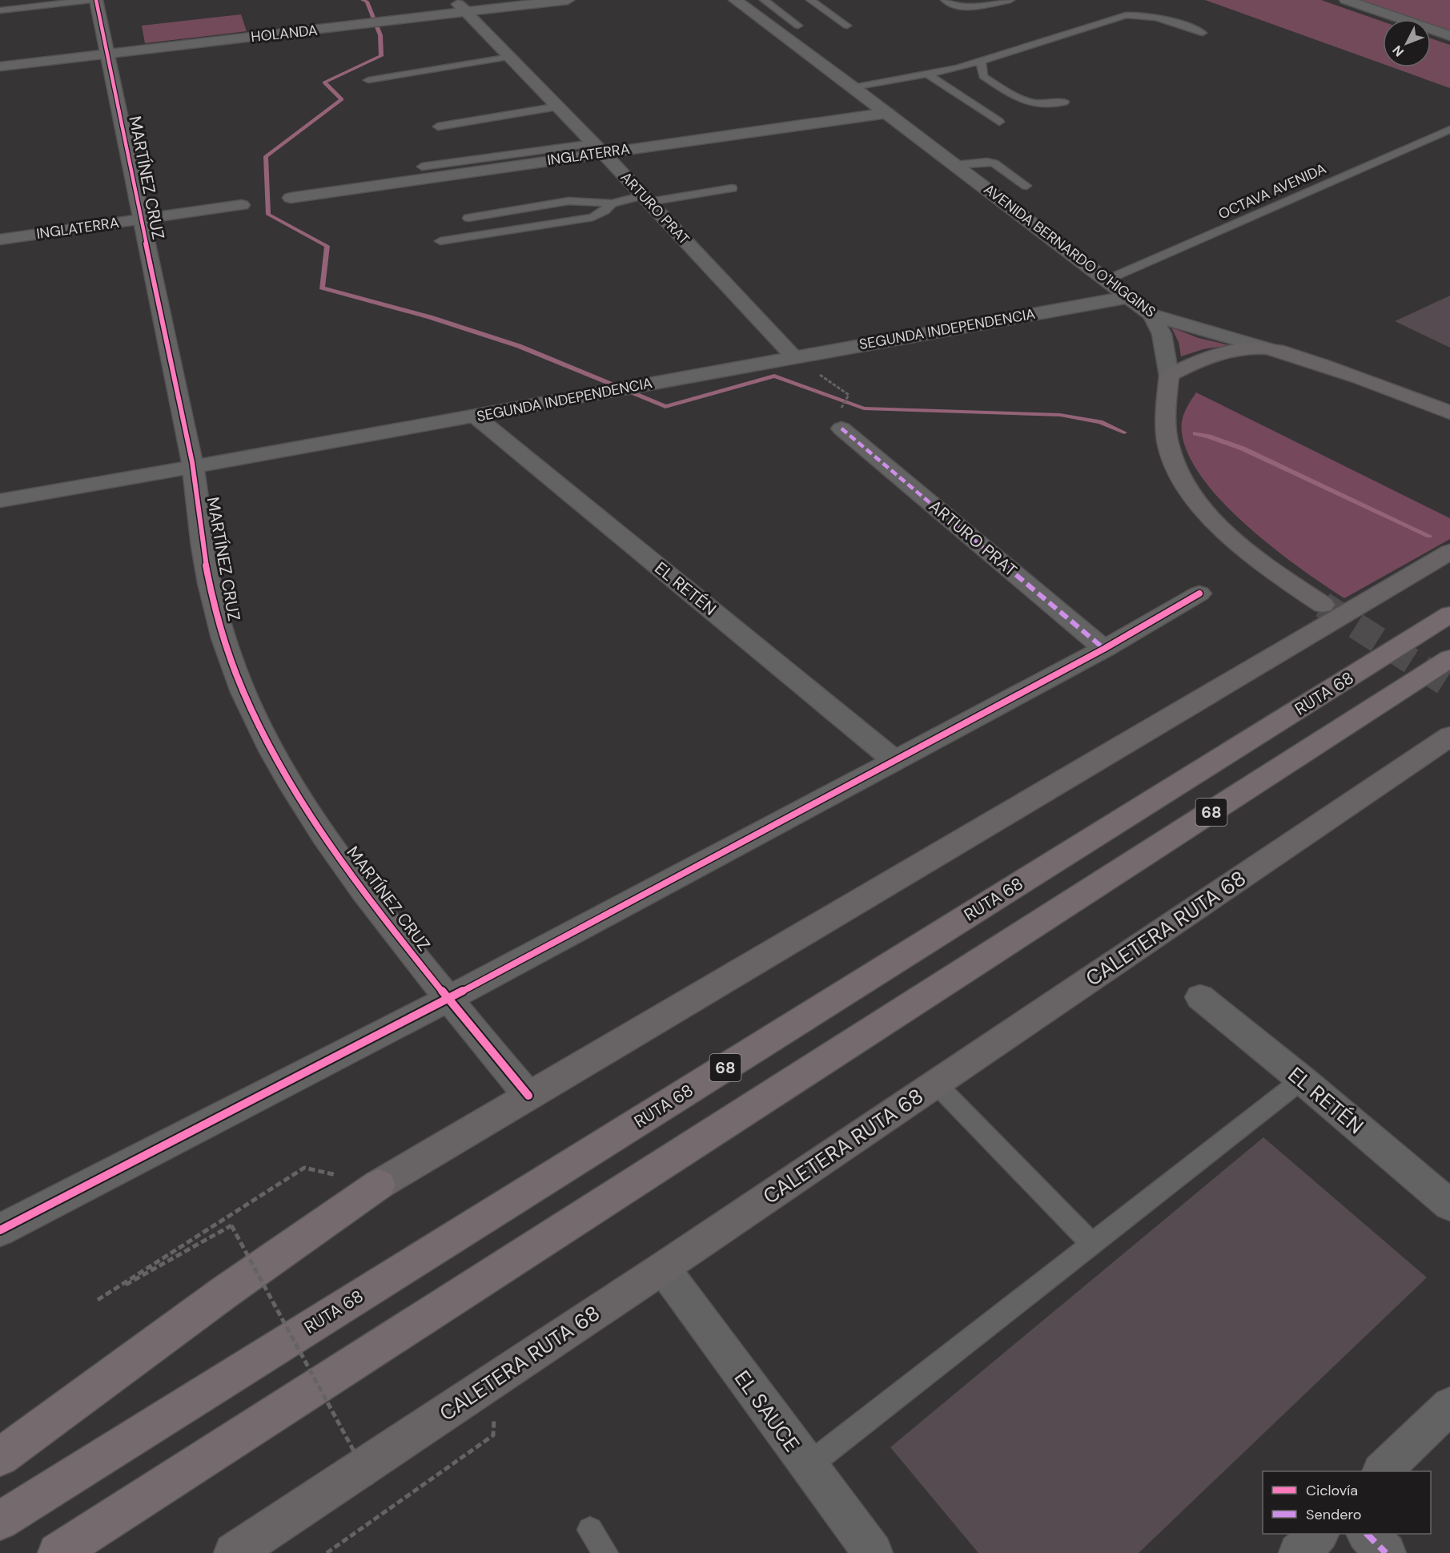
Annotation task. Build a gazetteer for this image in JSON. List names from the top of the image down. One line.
{"streets":{"highway":["RUTA 68","68"],"main road":["AVENIDA BERNARDO O'HIGGINS","CALETERA RUTA 68"],"street":["HOLANDA","INGLATERRA","MARTÍNEZ CRUZ","ARTURO PRAT","SEGUNDA INDEPENDENCIA","EL RETÉN","EL SAUCE"],"lane":["OCTAVA AVENIDA"]},"crossings":[["HOLANDA","MARTÍNEZ CRUZ"],["HOLANDA","ARTURO PRAT"],["INGLATERRA","MARTÍNEZ CRUZ"],["INGLATERRA","ARTURO PRAT"],["INGLATERRA","AVENIDA BERNARDO O'HIGGINS"],["MARTÍNEZ CRUZ","SEGUNDA INDEPENDENCIA"],["OCTAVA AVENIDA","AVENIDA BERNARDO O'HIGGINS"],["ARTURO PRAT","SEGUNDA INDEPENDENCIA"],["AVENIDA BERNARDO O'HIGGINS","SEGUNDA INDEPENDENCIA"],["SEGUNDA INDEPENDENCIA","EL RETÉN"],["CALETERA RUTA 68","EL SAUCE"]],"legend":["Ciclovía","Sendero"],"north":"bottom left"}
